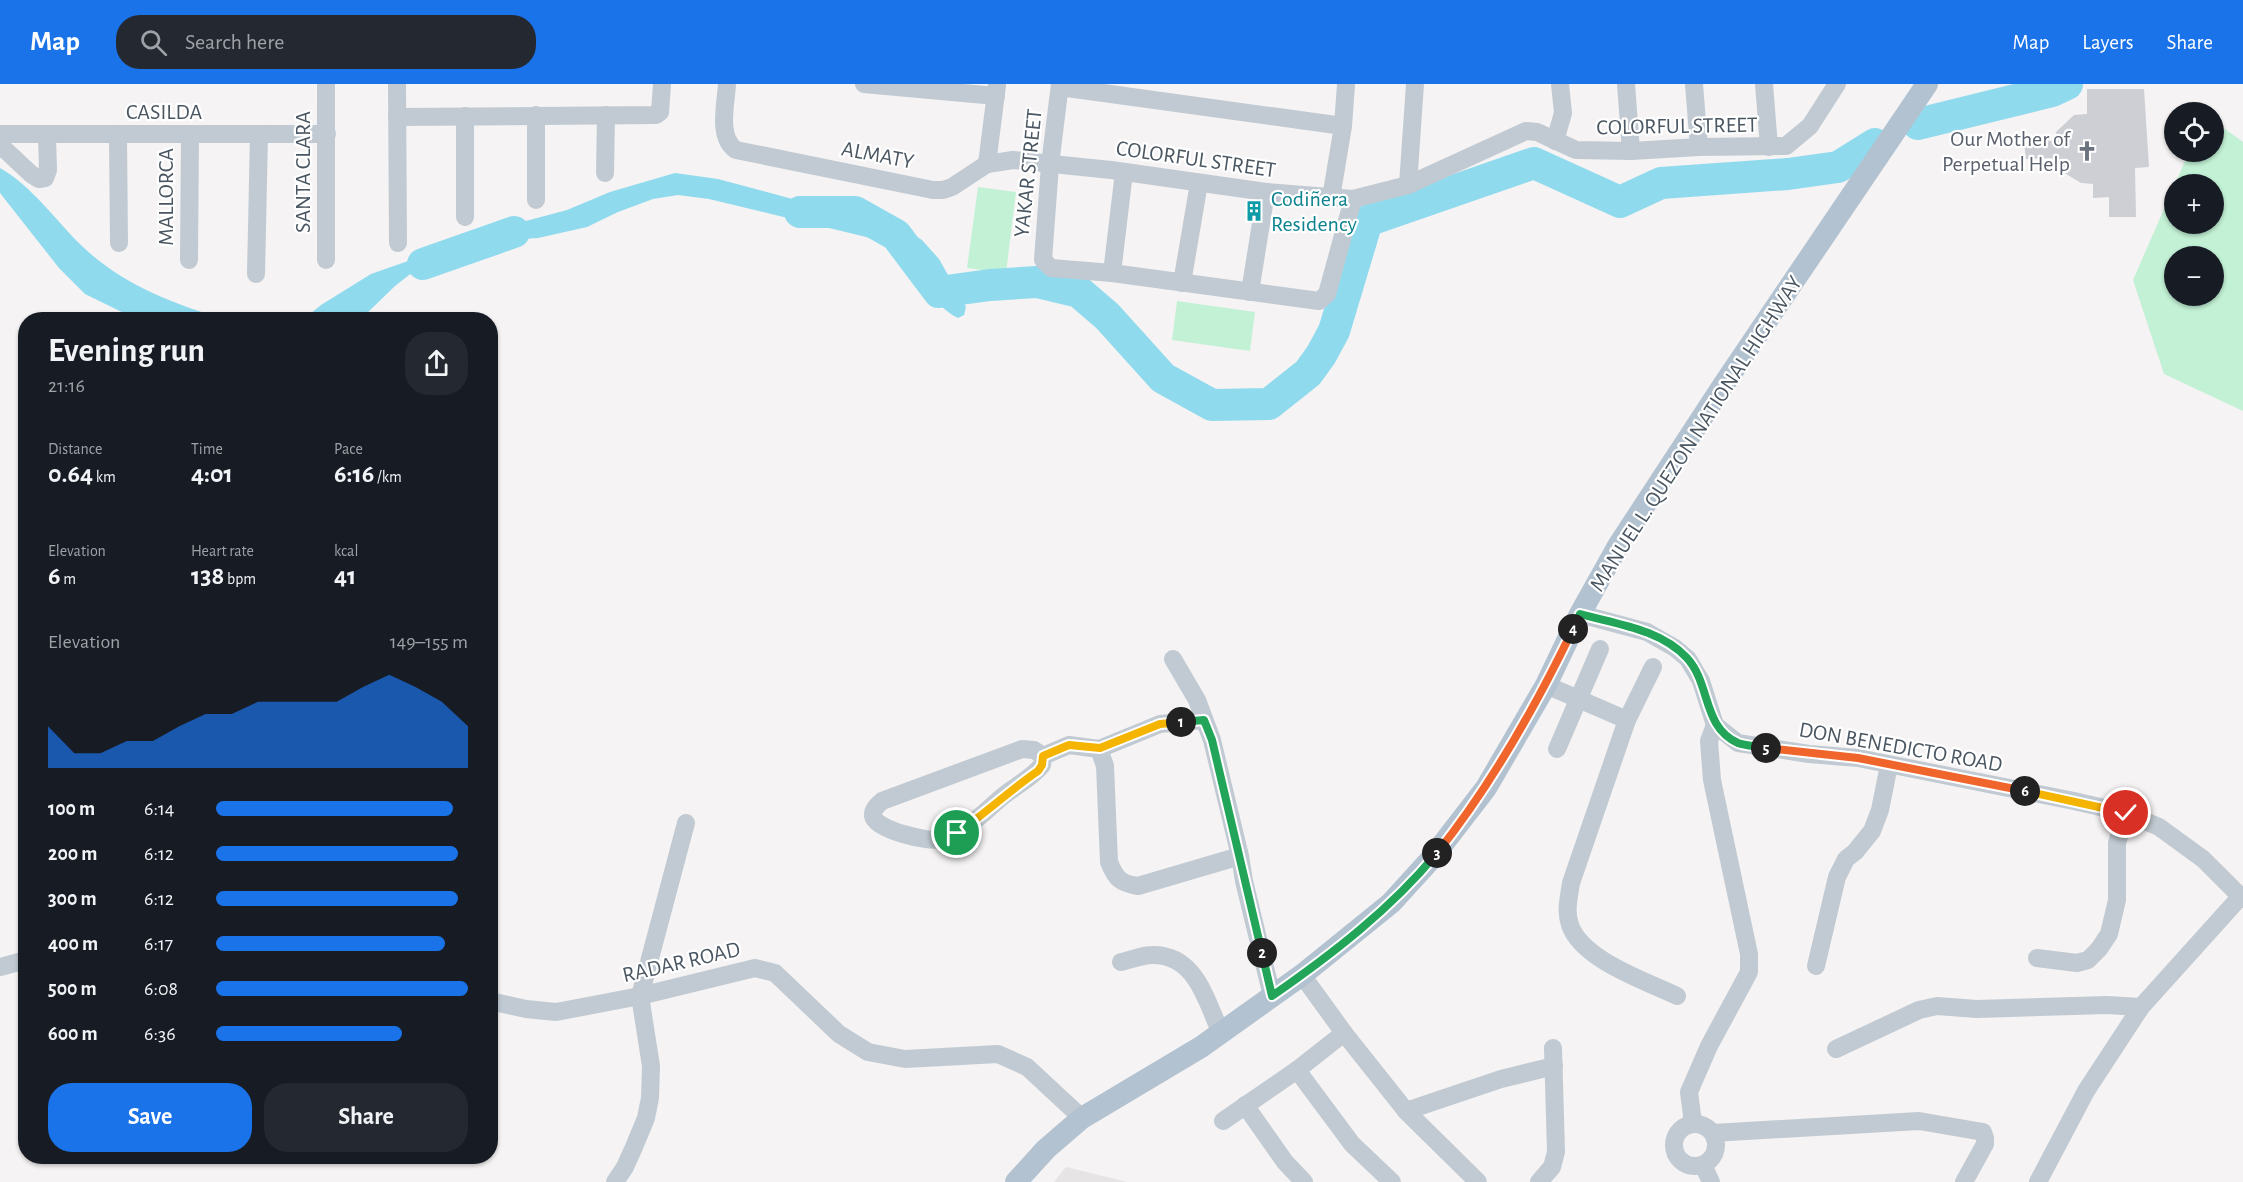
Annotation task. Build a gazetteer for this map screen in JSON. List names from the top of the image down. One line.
{"streets":{"main road":["MANUEL L. QUEZON NATIONAL HIGHWAY"],"street":["CASILDA","COLORFUL STREET","ALMATY","SANTA CLARA","YAKAR STREET","MALLORCA","DON BENEDICTO ROAD","RADAR ROAD"]},"crossings":[["CASILDA","SANTA CLARA"],["CASILDA","MALLORCA"],["COLORFUL STREET","ALMATY"],["COLORFUL STREET","YAKAR STREET"],["MANUEL L. QUEZON NATIONAL HIGHWAY","RADAR ROAD"]],"places":{"church":["Our Mother of Perpetual Help"],"building":["Codiñera Residency"]},"page":{"header":"Map","search":"Search here","nav":["Map","Layers","Share"],"map_buttons":["+","−"],"heading":["Evening run","21:16"],"stats":[["Distance","0.64 km"],["Time","4:01"],["Pace","6:16 /km"],["Elevation","6 m"],["Heart rate","138 bpm"],["kcal","41"]],"pins":["4","1","5","6","3","2"],"chart":["Elevation","149–155 m"],"list":[{"name":"100 m","note":"6:14"},{"name":"200 m","note":"6:12"},{"name":"300 m","note":"6:12"},{"name":"400 m","note":"6:17"},{"name":"500 m","note":"6:08"},{"name":"600 m","note":"6:36"}],"buttons":["Save","Share"]}}
